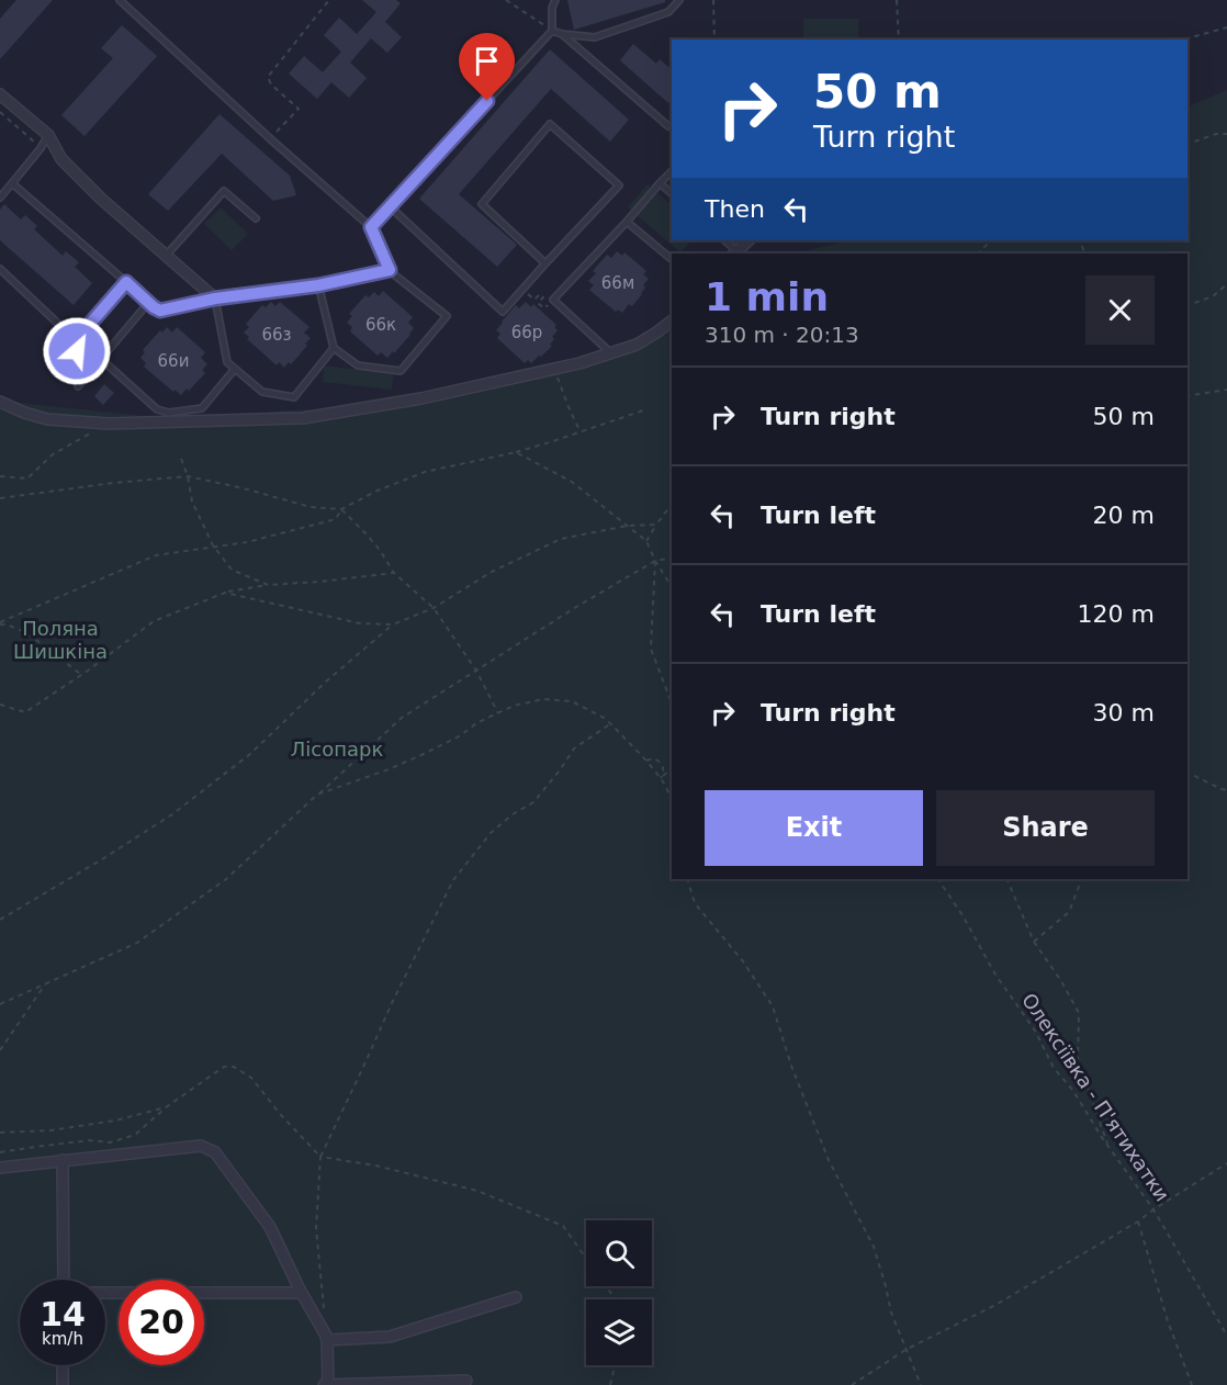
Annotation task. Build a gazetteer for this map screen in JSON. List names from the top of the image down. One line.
{"streets":{"path":["Олексіївка - П'ятихатки"]},"parks":["Поляна Шишкіна","Лісопарк"],"house_numbers":["66м","66к","66р","66з","66и"],"page":{"turn":["50 m","Turn right"],"then":"Then","heading":["1 min","310 m · 20:13"],"list":[{"name":"Turn right","value":"50 m"},{"name":"Turn left","value":"20 m"},{"name":"Turn left","value":"120 m"},{"name":"Turn right","value":"30 m"}],"buttons":["Exit","Share"],"speed":"14 km/h","limit":"20"}}
